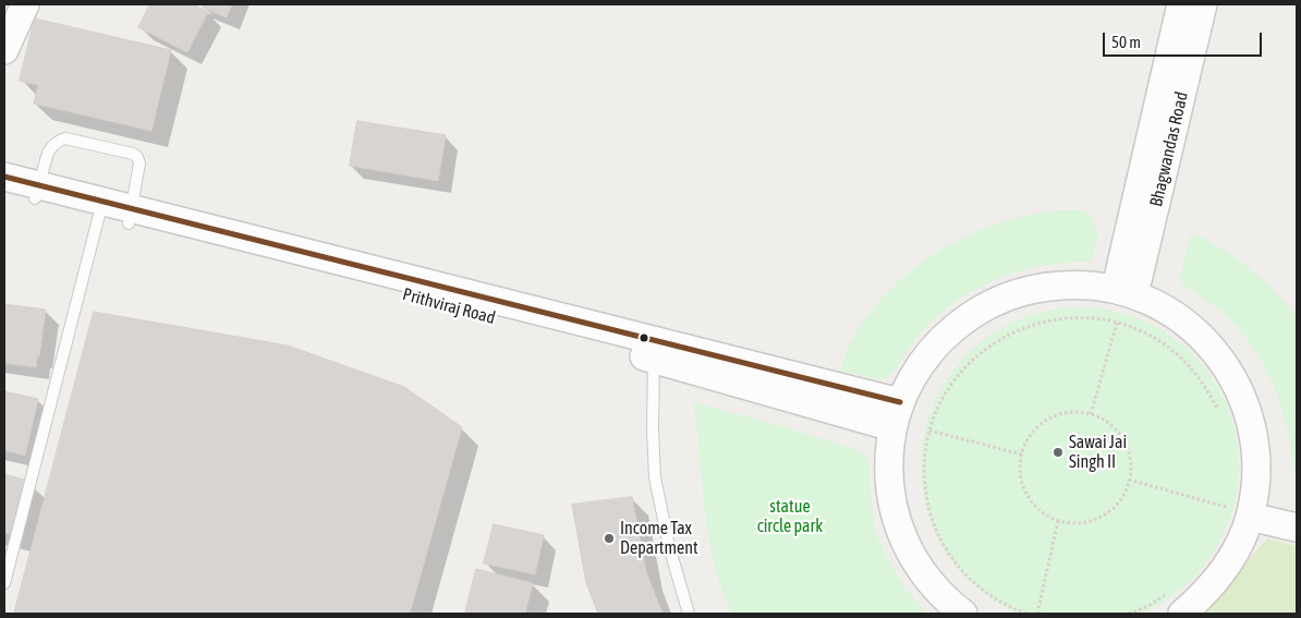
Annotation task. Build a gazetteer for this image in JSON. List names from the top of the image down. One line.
{"streets":{"street":["Bhagwandas Road","Prithviraj Road"]},"parks":["statue circle park"],"places":["Sawai Jai Singh II","Income Tax Department"],"scale_bar":"50 m"}
